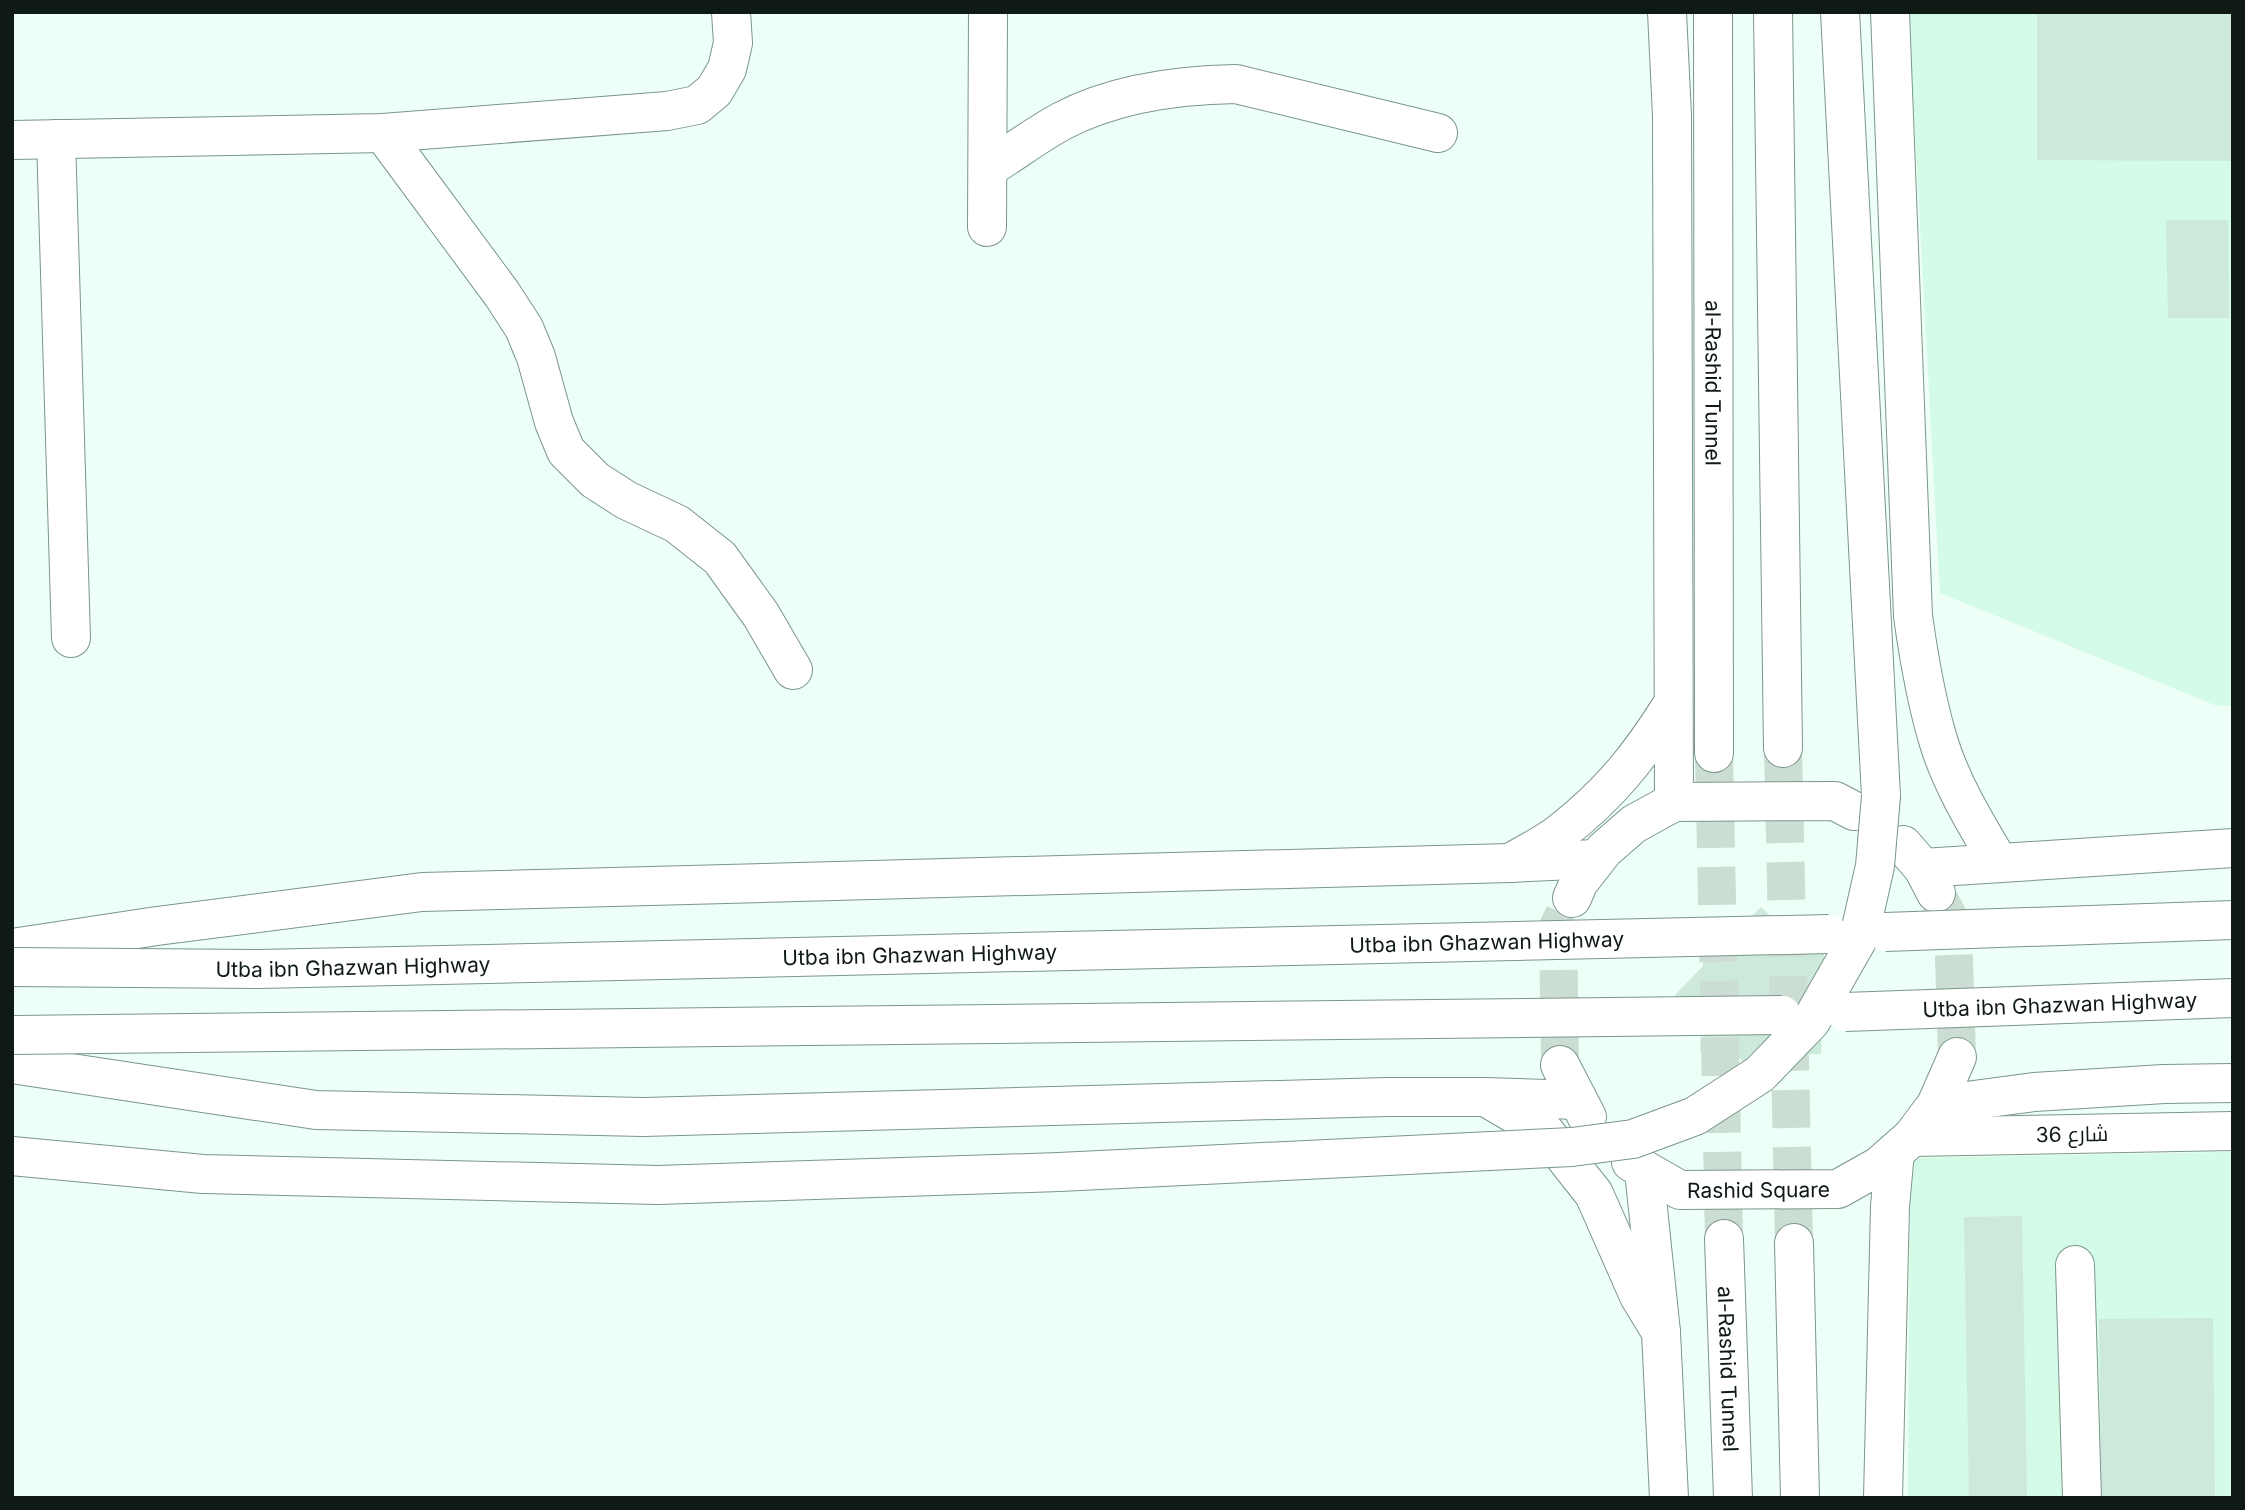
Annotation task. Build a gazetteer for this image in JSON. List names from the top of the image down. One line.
{"streets":{"main road":["al-Rashid Tunnel","Utba ibn Ghazwan Highway","شارع 36","Rashid Square"]},"crossings":[["شارع 36","Rashid Square"]]}
